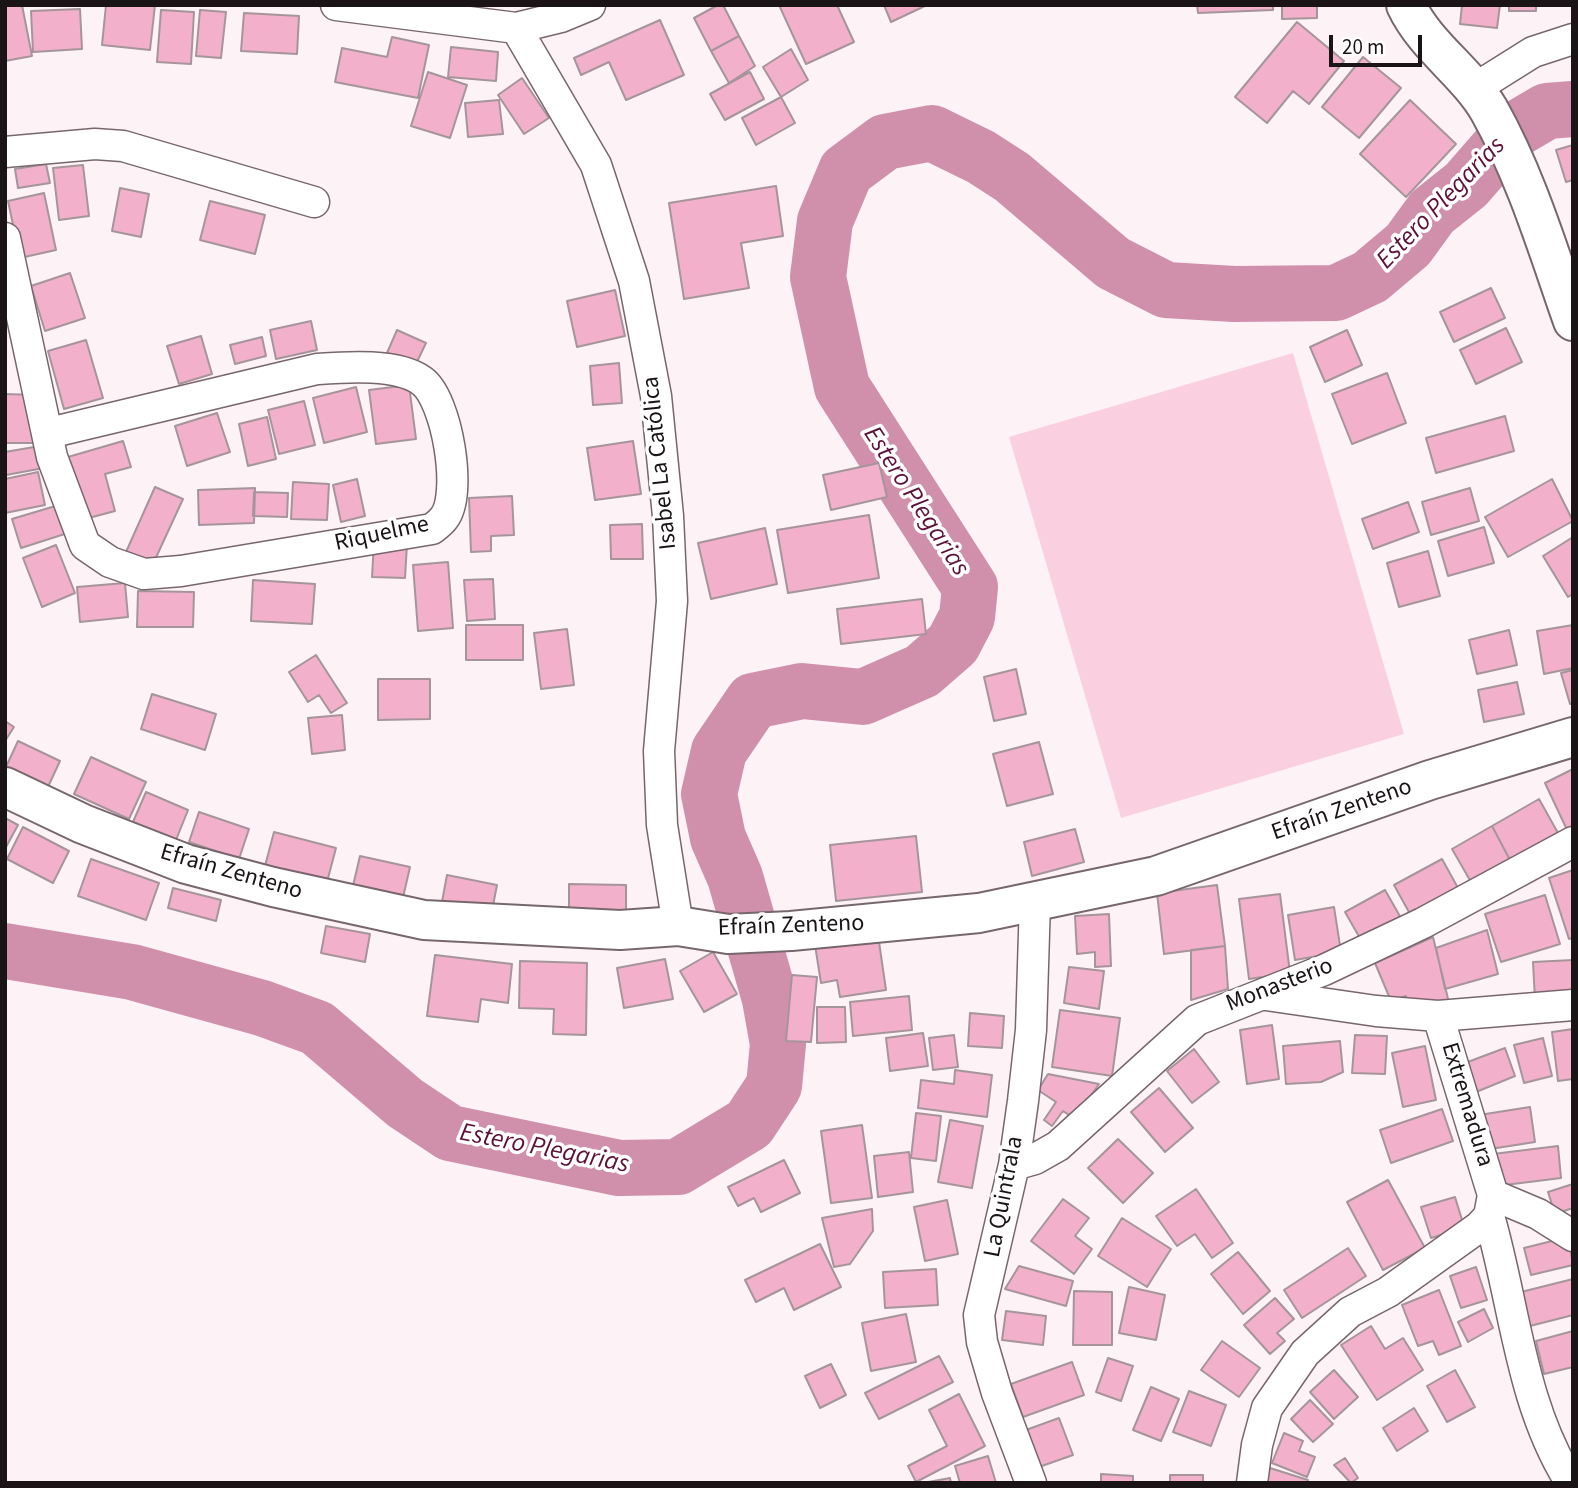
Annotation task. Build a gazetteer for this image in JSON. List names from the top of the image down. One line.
{"streets":{"street":["Isabel La Católica","Riquelme","Efraín Zenteno","Monasterio","Extremadura","La Quintrala"]},"crossings":[["Isabel La Católica","Efraín Zenteno"],["Efraín Zenteno","La Quintrala"],["Monasterio","La Quintrala"]],"water":["Estero Plegarias"],"scale_bar":"20 m"}
